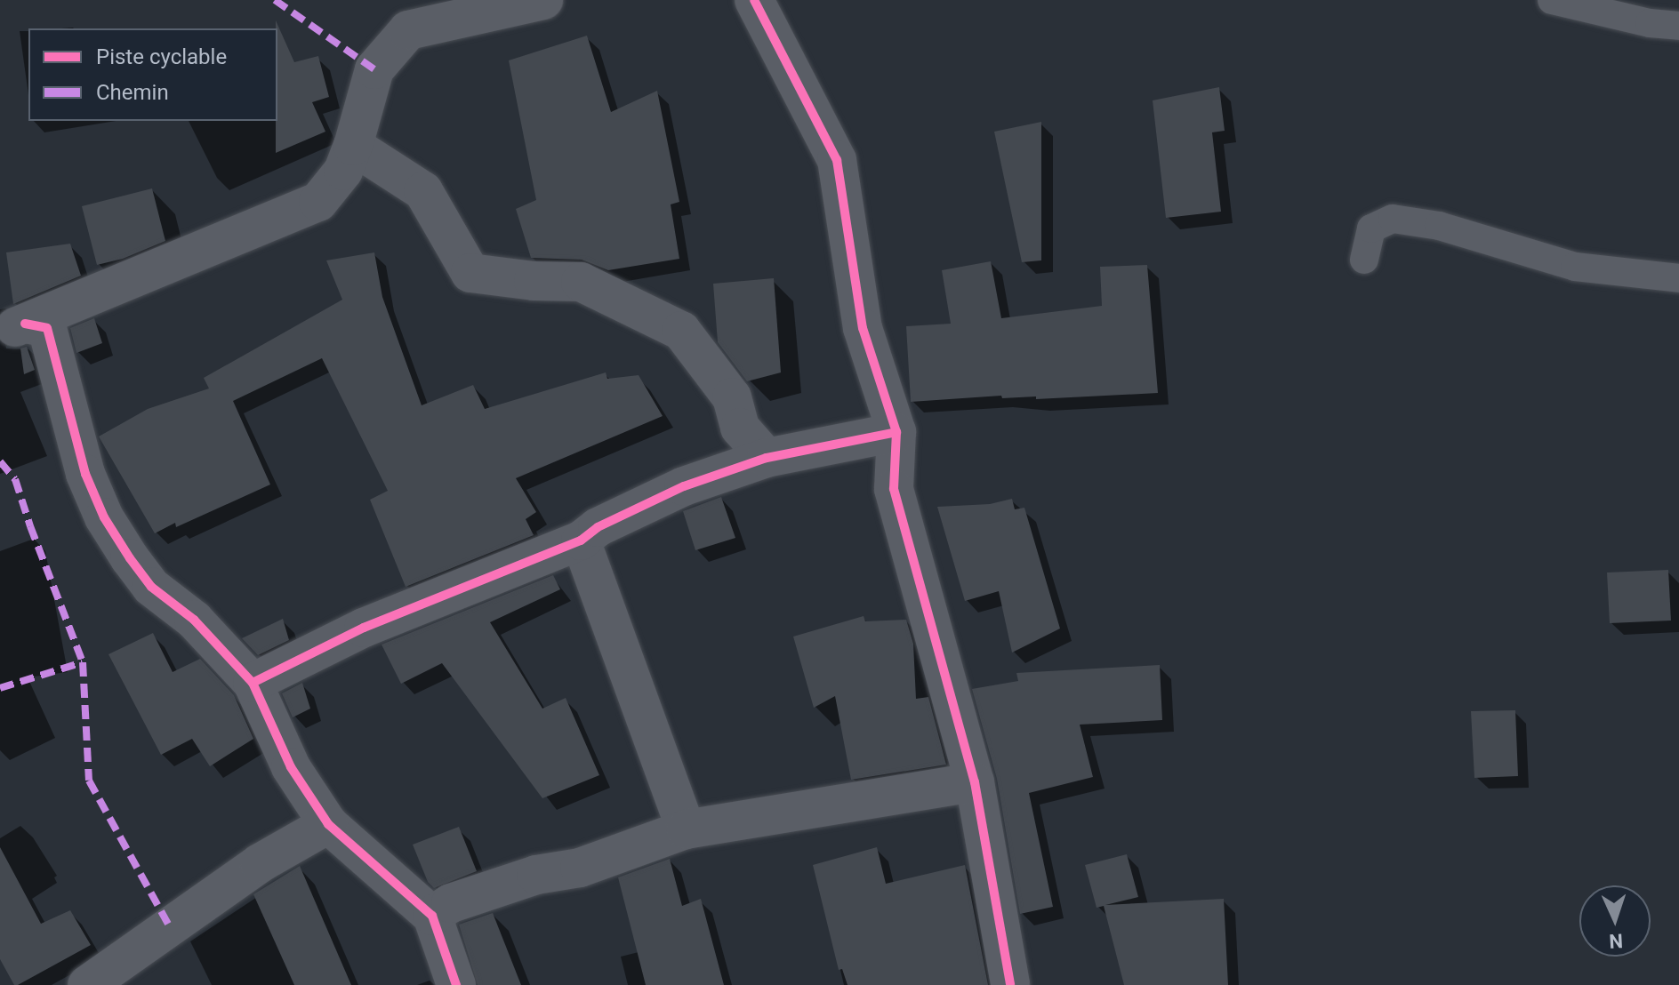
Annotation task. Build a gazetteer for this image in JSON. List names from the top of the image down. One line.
{"legend":["Piste cyclable","Chemin"],"north":"bottom"}
